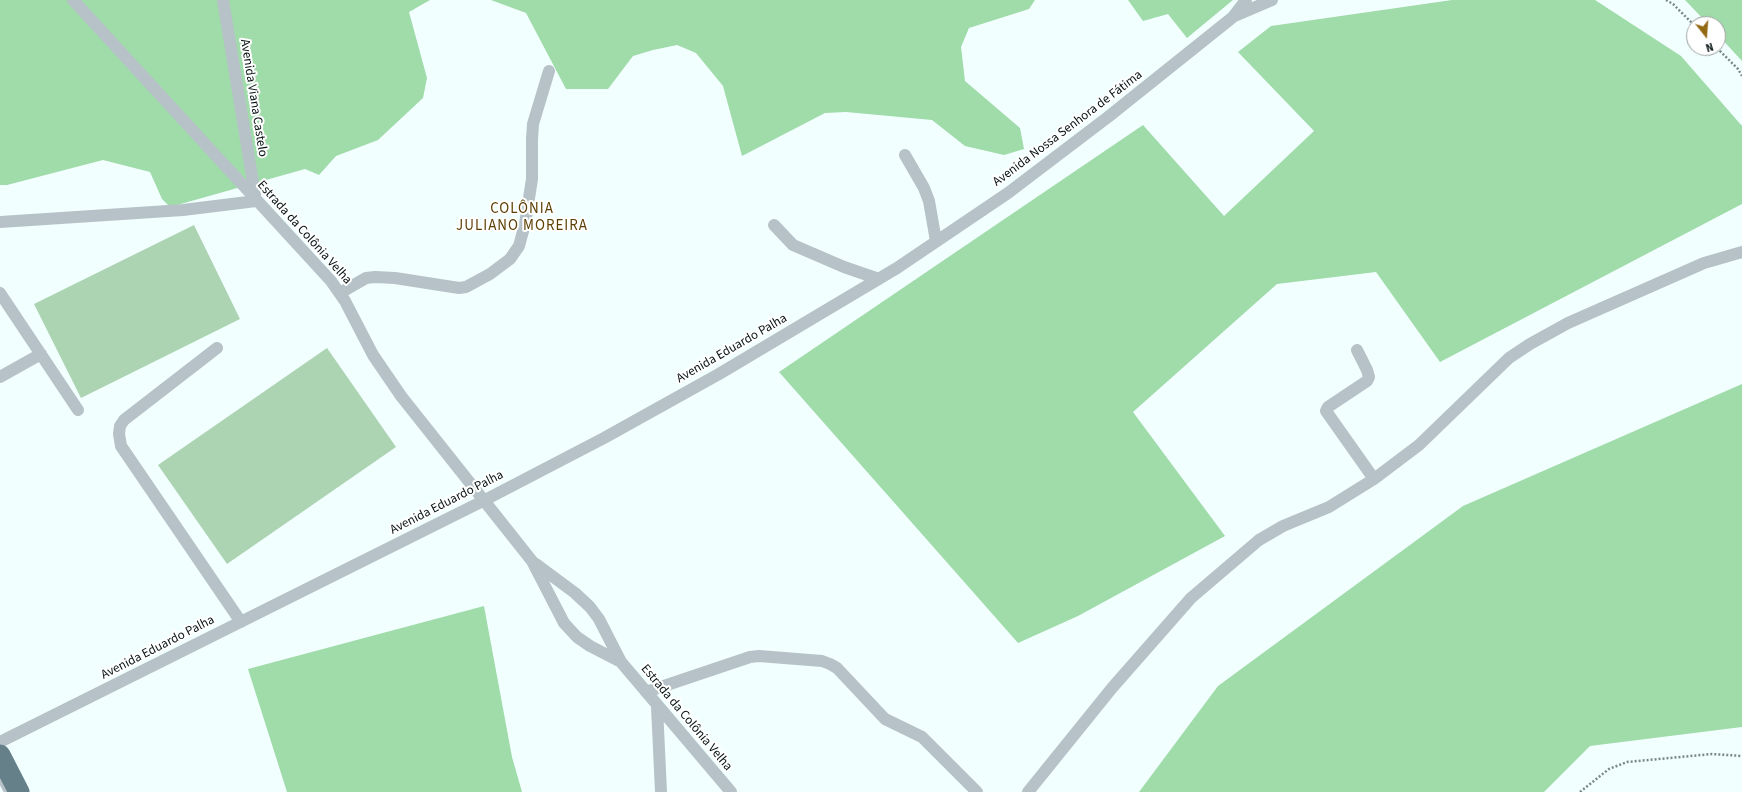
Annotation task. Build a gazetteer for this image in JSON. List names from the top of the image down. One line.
{"streets":{"street":["Avenida Viana Castelo","Avenida Nossa Senhora de Fátima","Estrada da Colônia Velha","Avenida Eduardo Palha"]},"crossings":[["Avenida Viana Castelo","Estrada da Colônia Velha"],["Avenida Nossa Senhora de Fátima","Avenida Eduardo Palha"],["Estrada da Colônia Velha","Avenida Eduardo Palha"]],"districts":["COLÔNIA JULIANO MOREIRA"],"north":"bottom"}
